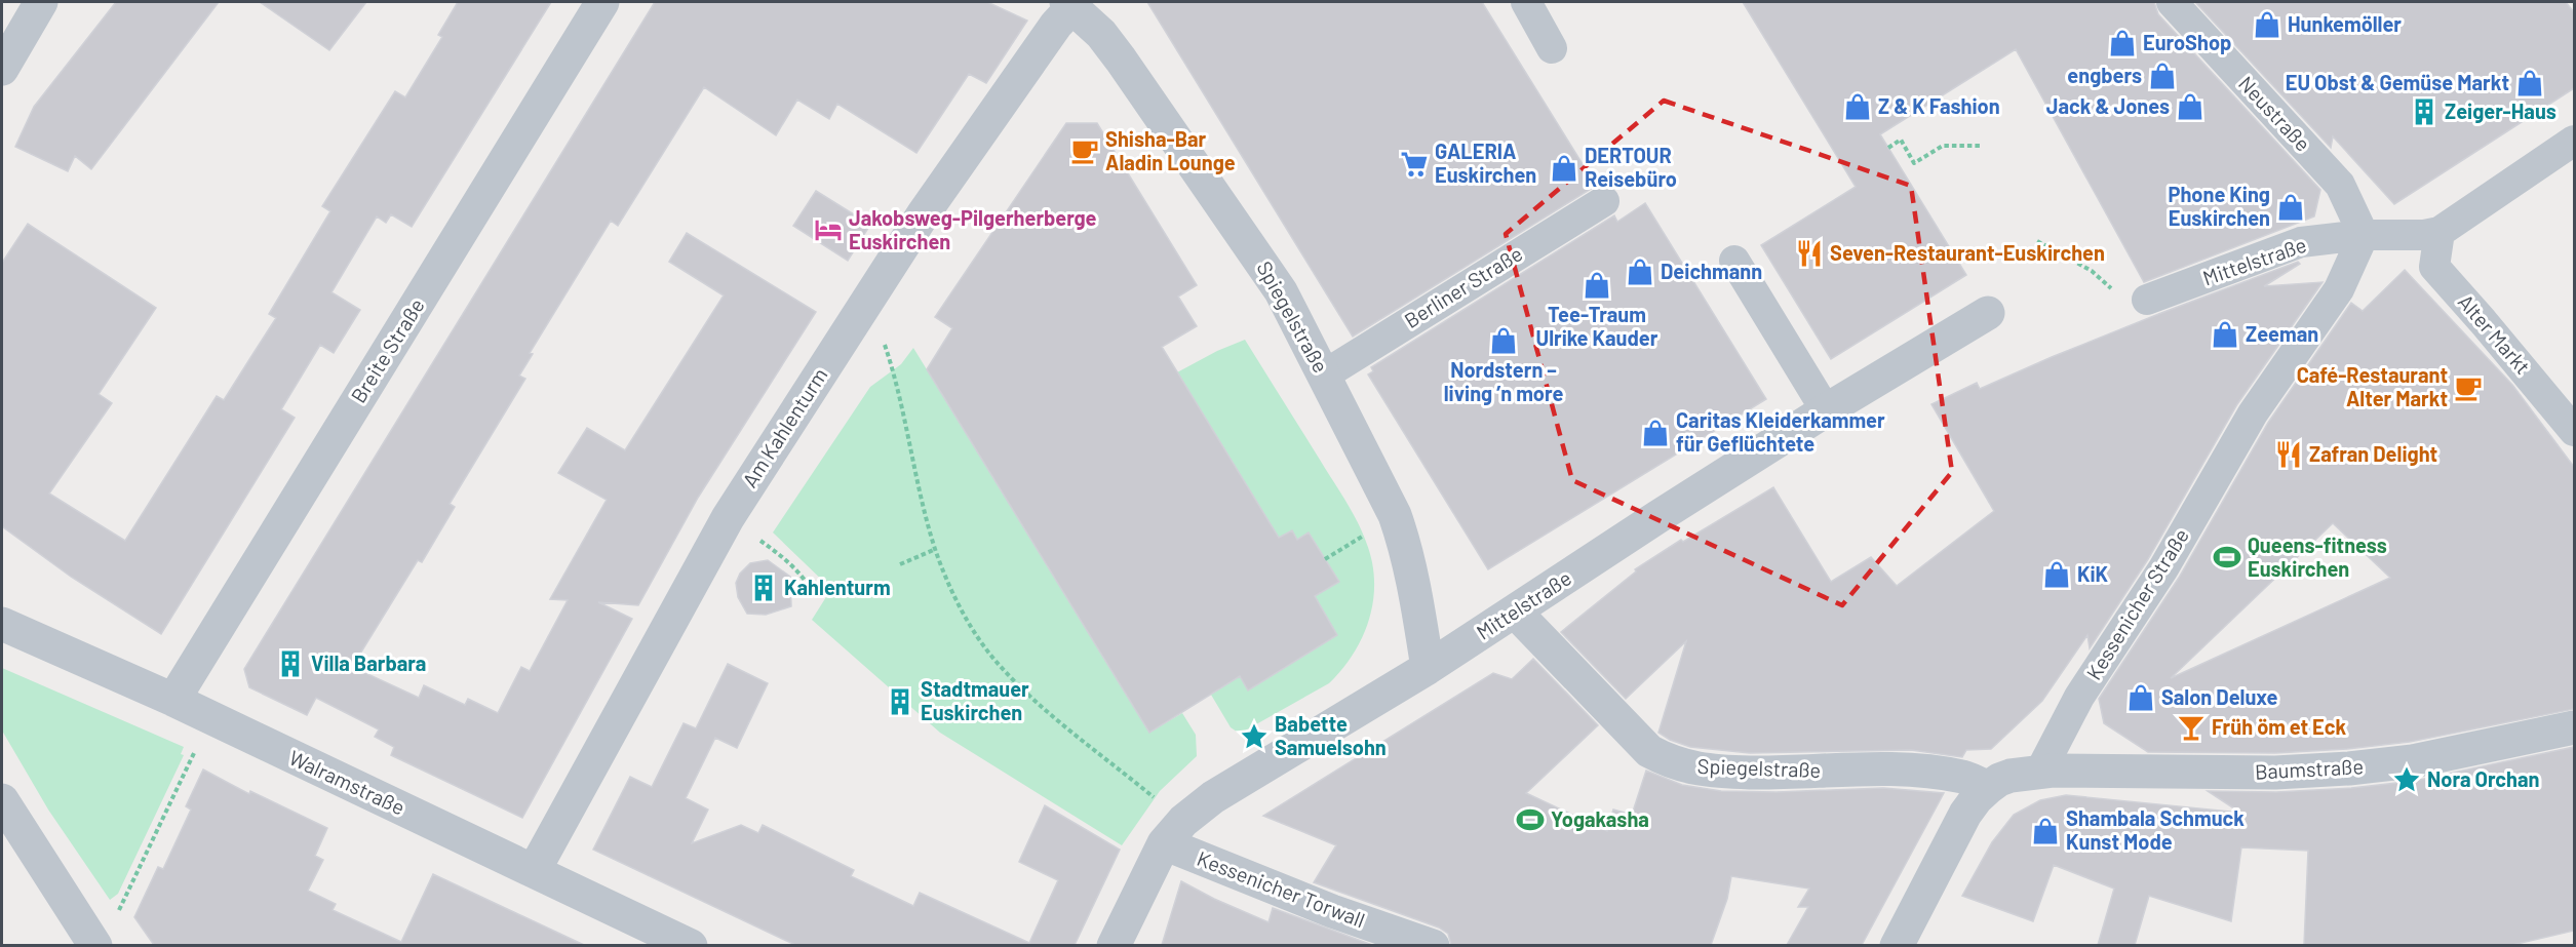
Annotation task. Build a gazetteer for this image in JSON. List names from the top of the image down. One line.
{"streets":{"street":["Neustraße","Mittelstraße","Berliner Straße","Spiegelstraße","Alter Markt","Breite Straße","Am Kahlenturm","Kessenicher Straße","Baumstraße","Walramstraße","Kessenicher Torwall"]},"crossings":[["Neustraße","Mittelstraße"],["Neustraße","Kessenicher Straße"],["Mittelstraße","Spiegelstraße"],["Mittelstraße","Kessenicher Straße"],["Mittelstraße","Kessenicher Torwall"],["Berliner Straße","Spiegelstraße"],["Spiegelstraße","Am Kahlenturm"],["Breite Straße","Walramstraße"],["Am Kahlenturm","Walramstraße"],["Kessenicher Straße","Baumstraße"]],"places":{"shop":["Hunkemöller","EuroShop","engbers","EU Obst & Gemüse Markt","Z & K Fashion","Jack & Jones","DERTOUR Reisebüro","Phone King Euskirchen","Deichmann","Tee-Traum Ulrike Kauder","Zeeman","Nordstern – living ’n more","Caritas Kleiderkammer für Geflüchtete","KiK","Salon Deluxe","Shambala Schmuck Kunst Mode"],"building":["Zeiger-Haus","Kahlenturm","Villa Barbara","Stadtmauer Euskirchen"],"cafe":["Shisha-Bar Aladin Lounge","Café-Restaurant Alter Markt"],"supermarket":["GALERIA Euskirchen"],"hotel":["Jakobsweg-Pilgerherberge Euskirchen"],"restaurant":["Seven-Restaurant-Euskirchen","Zafran Delight"],"sports":["Queens-fitness Euskirchen","Yogakasha"],"bar":["Früh öm et Eck"],"place":["Babette Samuelsohn","Nora Orchan"]}}
